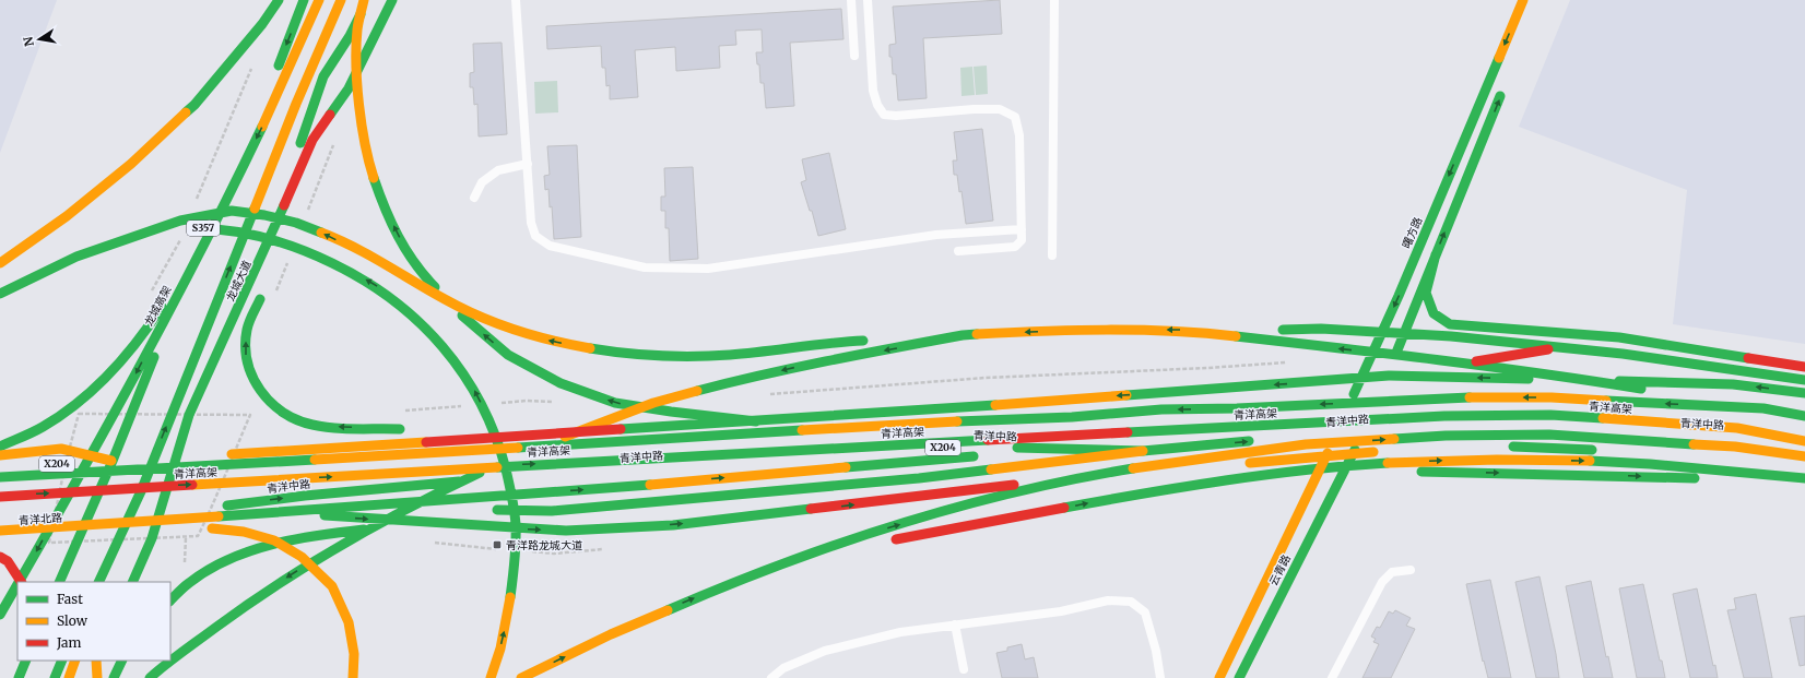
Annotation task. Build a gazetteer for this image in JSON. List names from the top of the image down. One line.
{"streets":{"main road":["S357","曙方路","龙城大道","龙城高架","青洋高架","青洋中路","X204","青洋北路","云青路"]},"crossings":[["S357","青洋中路"],["S357","X204"],["S357","青洋北路"],["曙方路","青洋中路"],["曙方路","云青路"],["龙城大道","青洋中路"],["龙城大道","X204"],["青洋中路","青洋北路"]],"places":{"transit":["青洋路龙城大道"]},"legend":["Fast","Slow","Jam"],"north":"left"}
